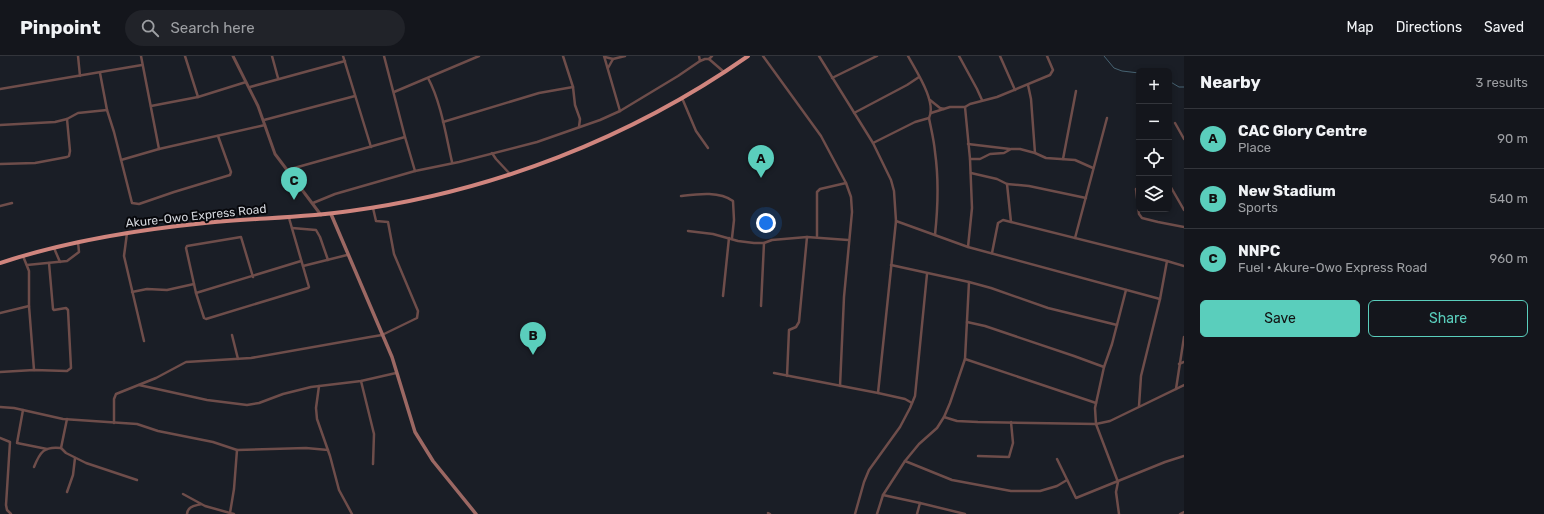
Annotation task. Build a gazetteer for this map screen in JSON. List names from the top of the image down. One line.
{"streets":{"highway":["Akure-Owo Express Road"]},"page":{"header":"Pinpoint","search":"Search here","nav":["Map","Directions","Saved"],"heading":["Nearby","3 results"],"map_buttons":["+","−"],"list":[{"mark":"A","name":"CAC Glory Centre","note":"Place","value":"90 m"},{"mark":"B","name":"New Stadium","note":"Sports","value":"540 m"},{"mark":"C","name":"NNPC","note":"Fuel · Akure-Owo Express Road","value":"960 m"}],"pins":["A","C","B"],"buttons":["Save","Share"]}}
